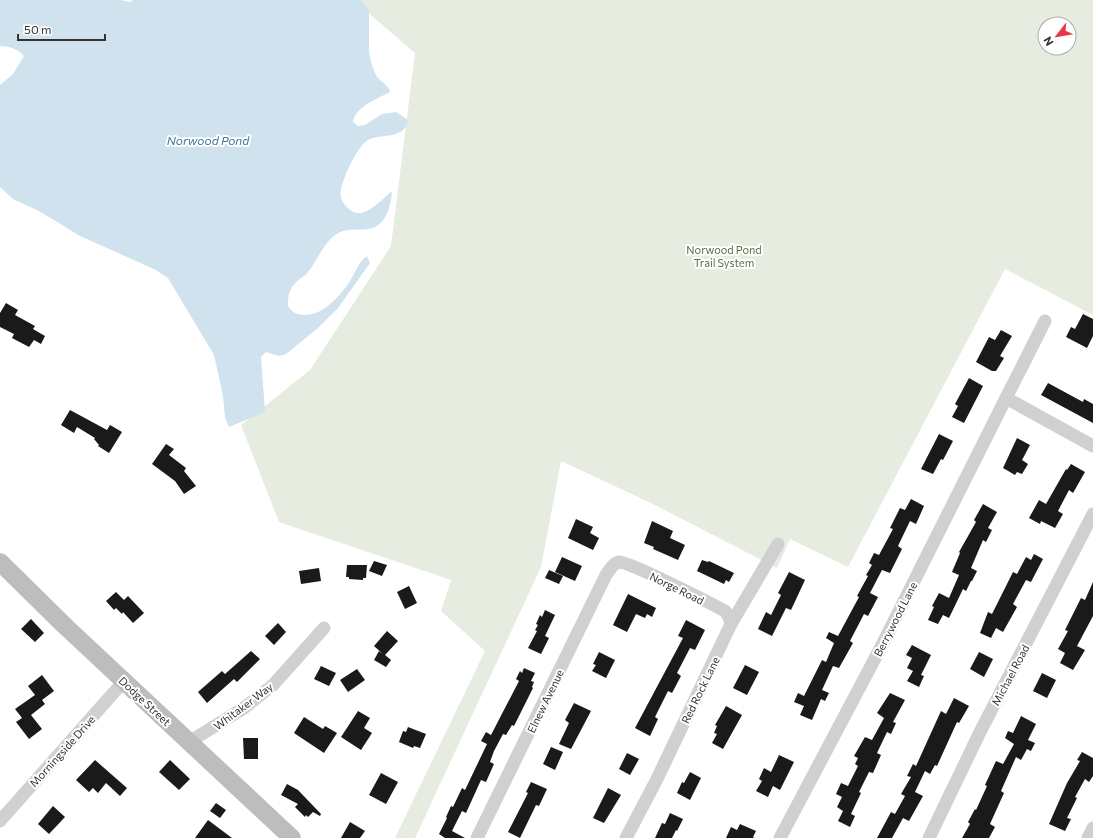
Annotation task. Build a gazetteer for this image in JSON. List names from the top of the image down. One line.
{"streets":{"main road":["Dodge Street"],"street":["Norge Road","Berrywood Lane","Michael Road","Red Rock Lane","Elnew Avenue","Whitaker Way","Morningside Drive"]},"crossings":[["Norge Road","Red Rock Lane"],["Norge Road","Elnew Avenue"],["Dodge Street","Whitaker Way"],["Dodge Street","Morningside Drive"]],"water":["Norwood Pond"],"parks":["Norwood Pond Trail System"],"scale_bar":"50 m","north":"bottom left"}
